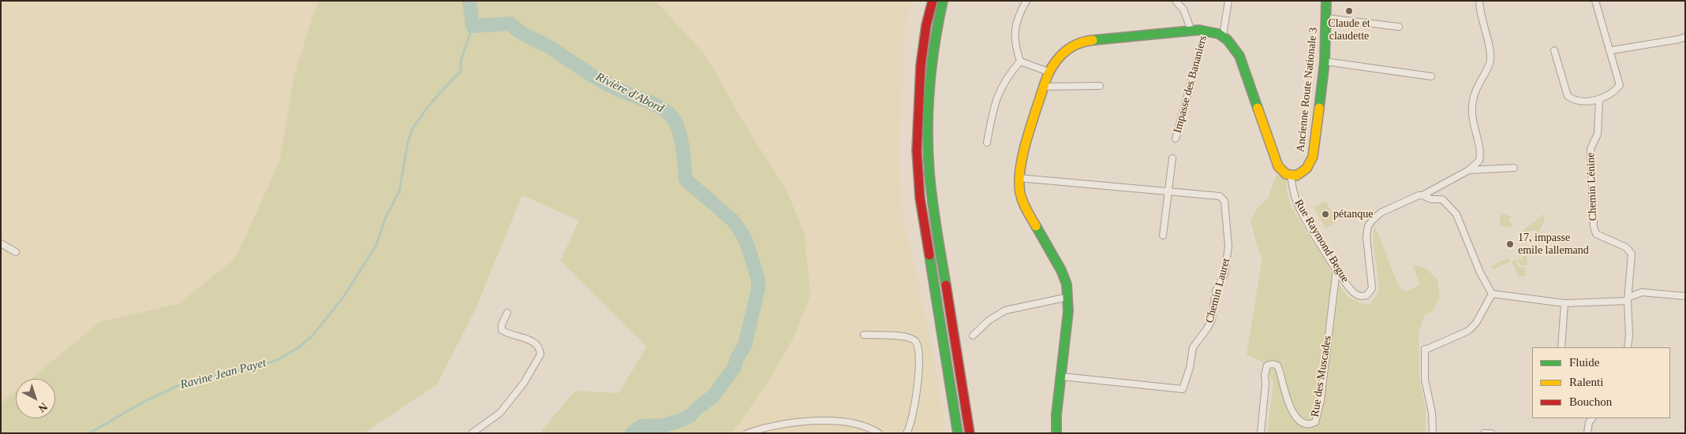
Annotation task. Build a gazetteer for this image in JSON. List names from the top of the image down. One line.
{"streets":{"main road":["Ancienne Route Nationale 3"],"street":["Impasse des Bananiers","Chemin Lénine","Rue Raymond Begue","Chemin Lauret","Rue des Muscades"]},"crossings":[["Ancienne Route Nationale 3","Rue Raymond Begue"],["Rue Raymond Begue","Rue des Muscades"]],"water":["Rivière d'Abord","Ravine Jean Payet"],"places":["Claude et claudette","pétanque","17, impasse emile lallemand"],"legend":["Fluide","Ralenti","Bouchon"],"north":"bottom right"}
